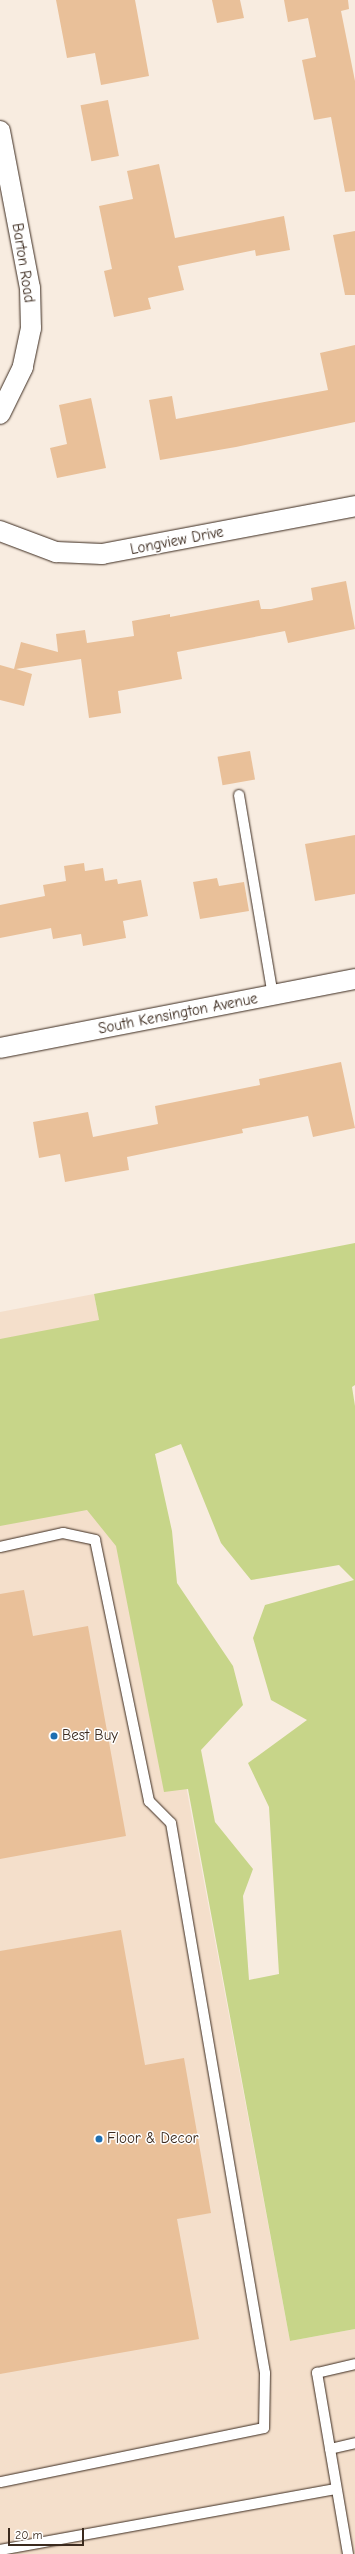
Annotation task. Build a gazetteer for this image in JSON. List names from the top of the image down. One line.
{"streets":{"street":["Barton Road","Longview Drive","South Kensington Avenue"]},"places":["Best Buy","Floor & Decor"],"scale_bar":"20 m"}
